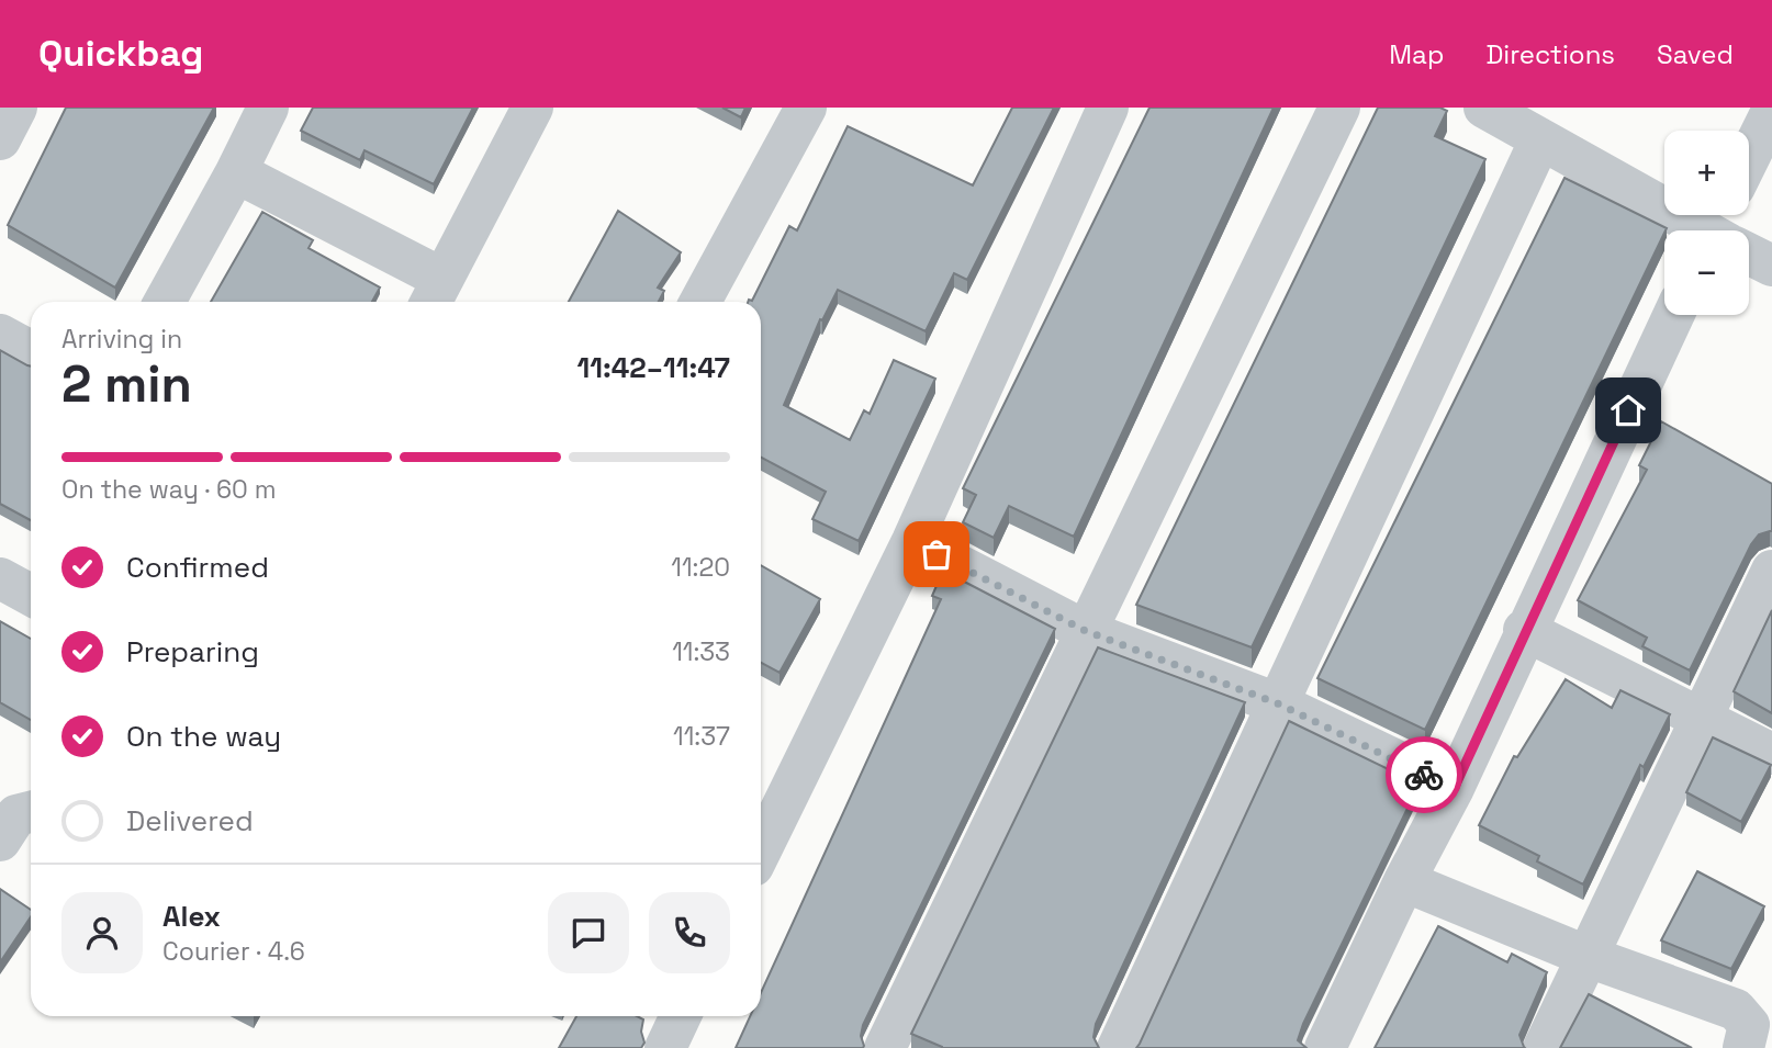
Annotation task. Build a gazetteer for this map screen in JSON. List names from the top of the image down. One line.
{"page":{"header":"Quickbag","nav":["Map","Directions","Saved"],"map_buttons":["+","−"],"heading":["2 min","Arriving in","11:42–11:47"],"panel":["Alex","Courier · 4.6"],"bar":"On the way · 60 m","list":[["Confirmed","11:20"],["Preparing","11:33"],["On the way","11:37"],"Delivered"]}}
